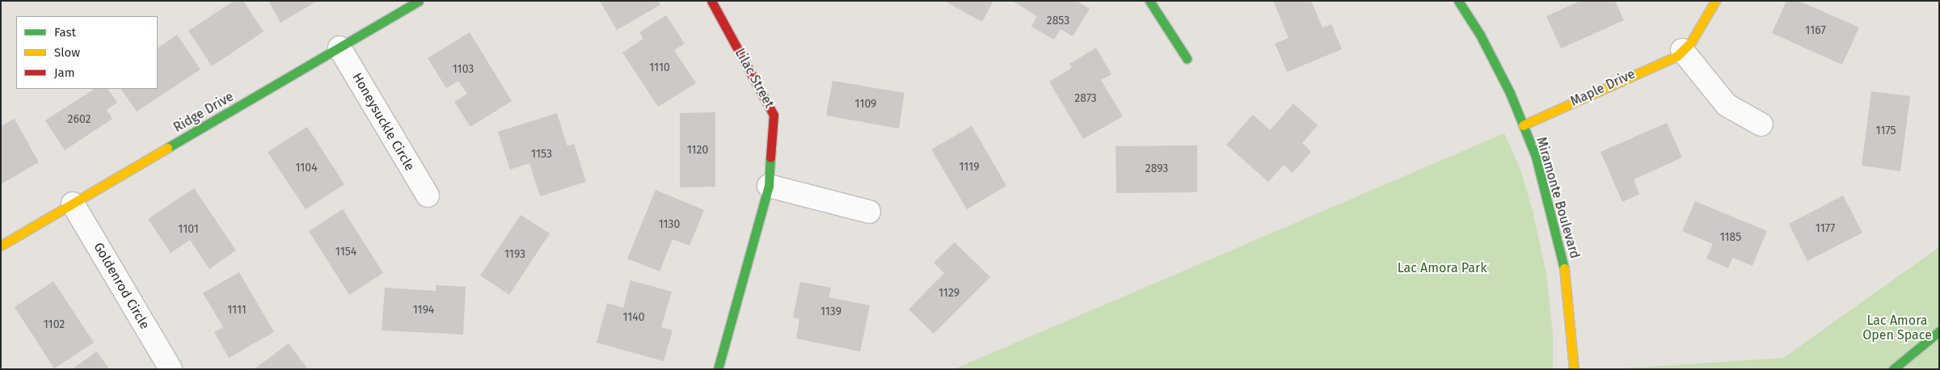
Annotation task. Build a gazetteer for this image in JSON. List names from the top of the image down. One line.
{"streets":{"street":["Lilac Street","Maple Drive","Ridge Drive","Honeysuckle Circle","Miramonte Boulevard","Goldenrod Circle"]},"crossings":[["Maple Drive","Miramonte Boulevard"],["Ridge Drive","Honeysuckle Circle"],["Ridge Drive","Goldenrod Circle"]],"parks":["Lac Amora Park","Lac Amora Open Space"],"house_numbers":["2853","1167","1110","1103","2873","1109","2602","1175","1120","1153","1119","1104","2893","1130","1177","1101","1185","1154","1193","1129","1111","1194","1139","1140","1102"],"legend":["Fast","Slow","Jam"]}
